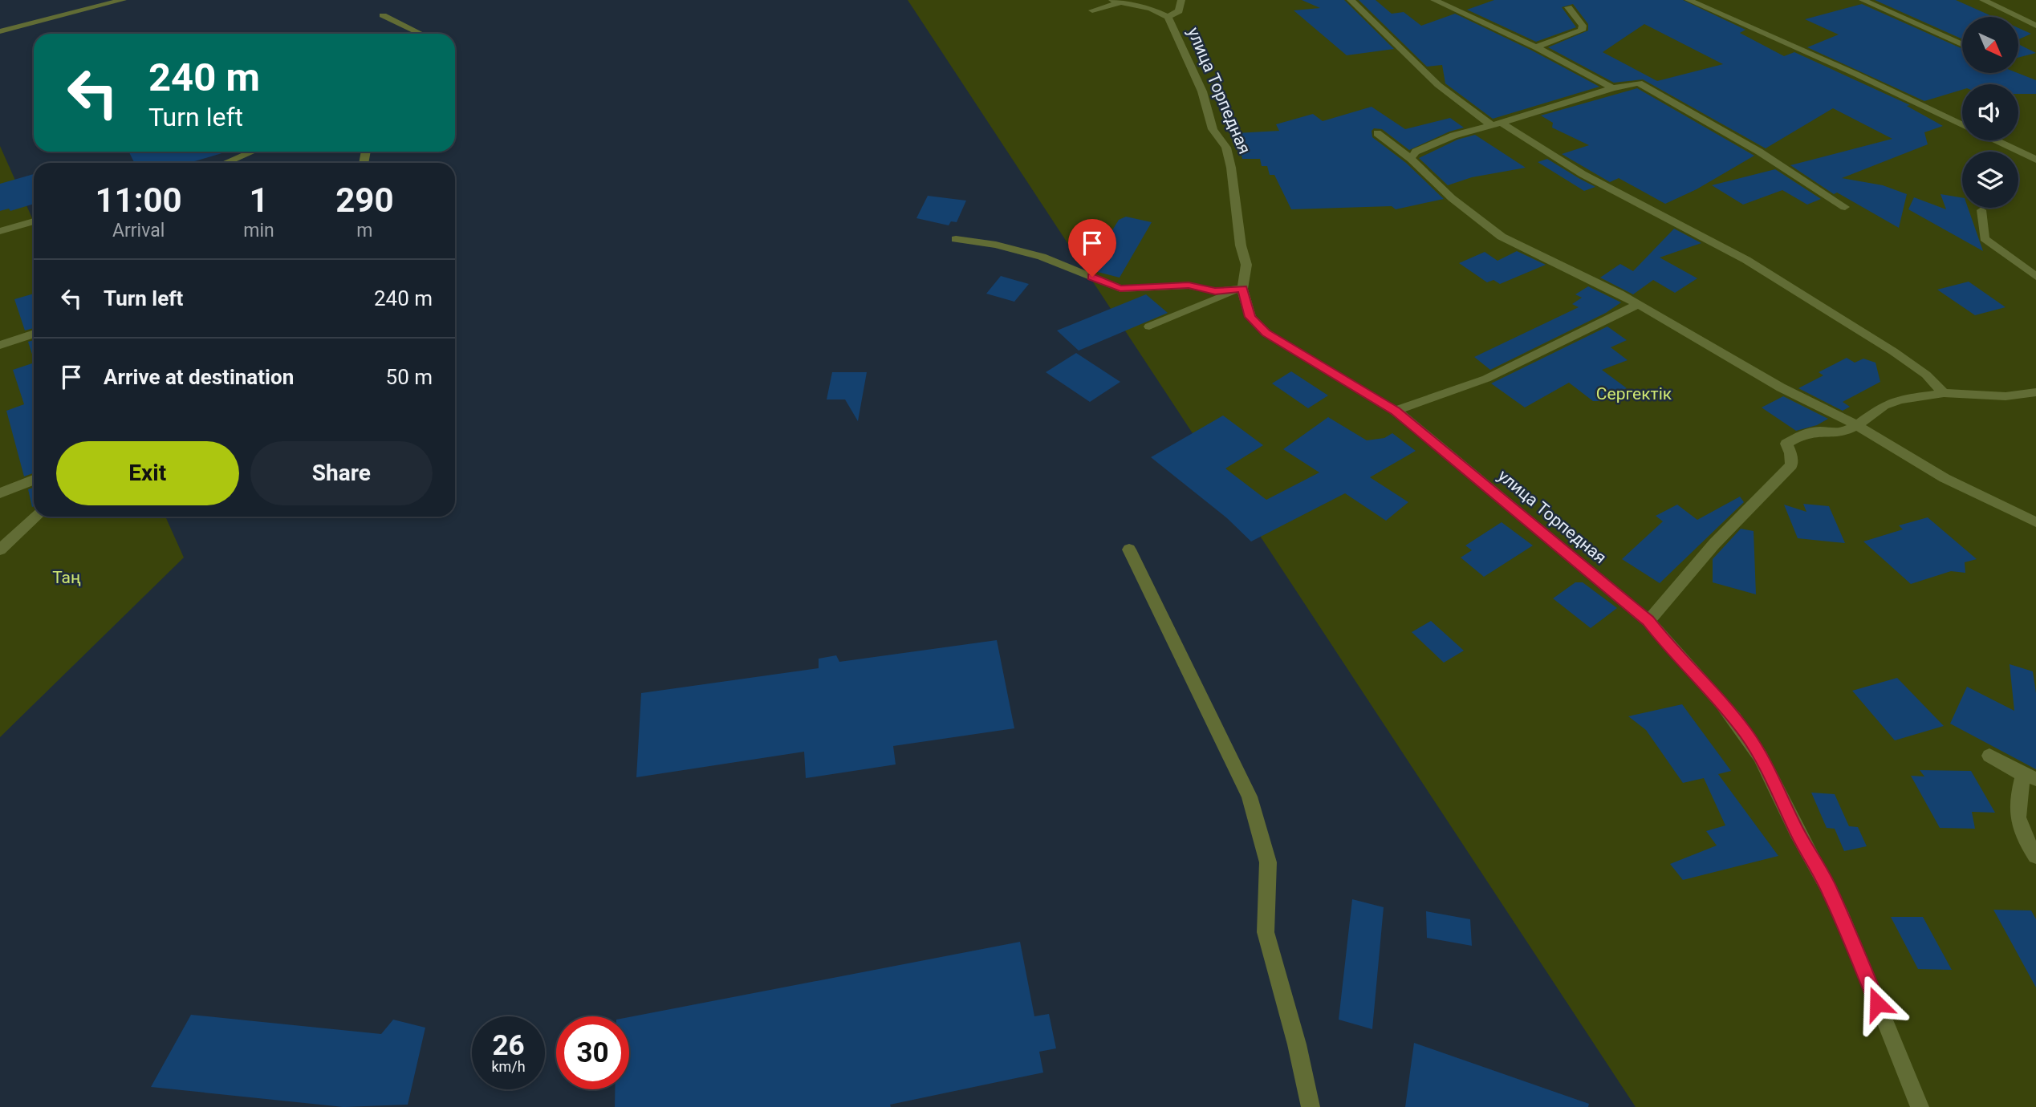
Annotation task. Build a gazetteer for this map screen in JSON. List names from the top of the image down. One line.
{"streets":{"street":["улица Торпедная"]},"parks":["Сергектік","Таң"],"north":"bottom right","page":{"turn":["240 m","Turn left"],"eta":["11:00","Arrival","1","min","290","m"],"list":[{"name":"Turn left","value":"240 m"},{"name":"Arrive at destination","value":"50 m"}],"buttons":["Exit","Share"],"speed":"26 km/h","limit":"30"}}
